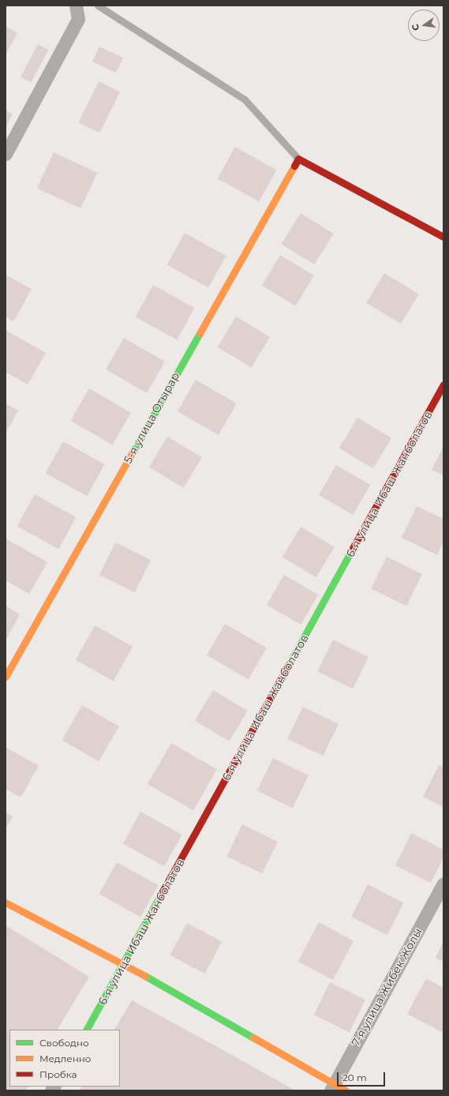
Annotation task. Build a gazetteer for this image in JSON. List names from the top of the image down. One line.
{"streets":{"street":["5-я улица Отырар","6-я улица Ибаш Жанболатов","7-я улица Жибек Жолы"]},"legend":["Свободно","Медленно","Пробка"],"scale_bar":"20 m","north":"left"}
